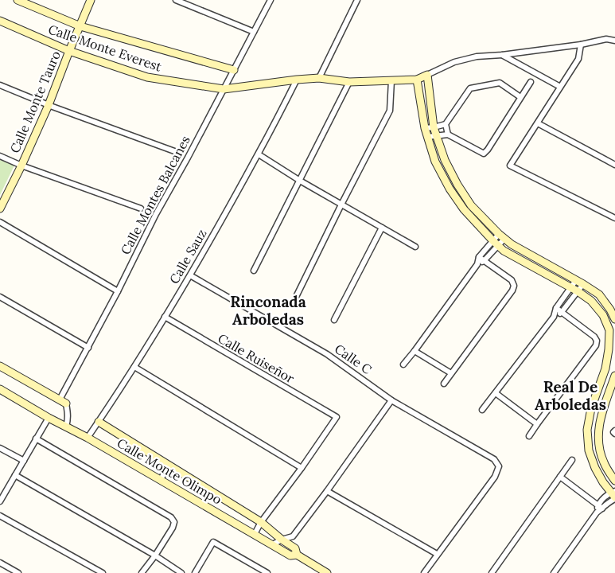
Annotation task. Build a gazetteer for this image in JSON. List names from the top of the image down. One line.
{"streets":{"main road":["Calle Monte Everest","Calle Monte Tauro","Calle Monte Olimpo"],"street":["Calle Montes Balcanes","Calle Sauz","Calle Ruiseñor","Calle C"]},"crossings":[["Calle Monte Everest","Calle Monte Tauro"],["Calle Monte Everest","Calle Montes Balcanes"],["Calle Monte Everest","Calle Sauz"],["Calle Sauz","Calle Ruiseñor"],["Calle Sauz","Calle C"],["Calle Sauz","Calle Monte Olimpo"]],"districts":["Rinconada Arboledas","Real De Arboledas"]}
